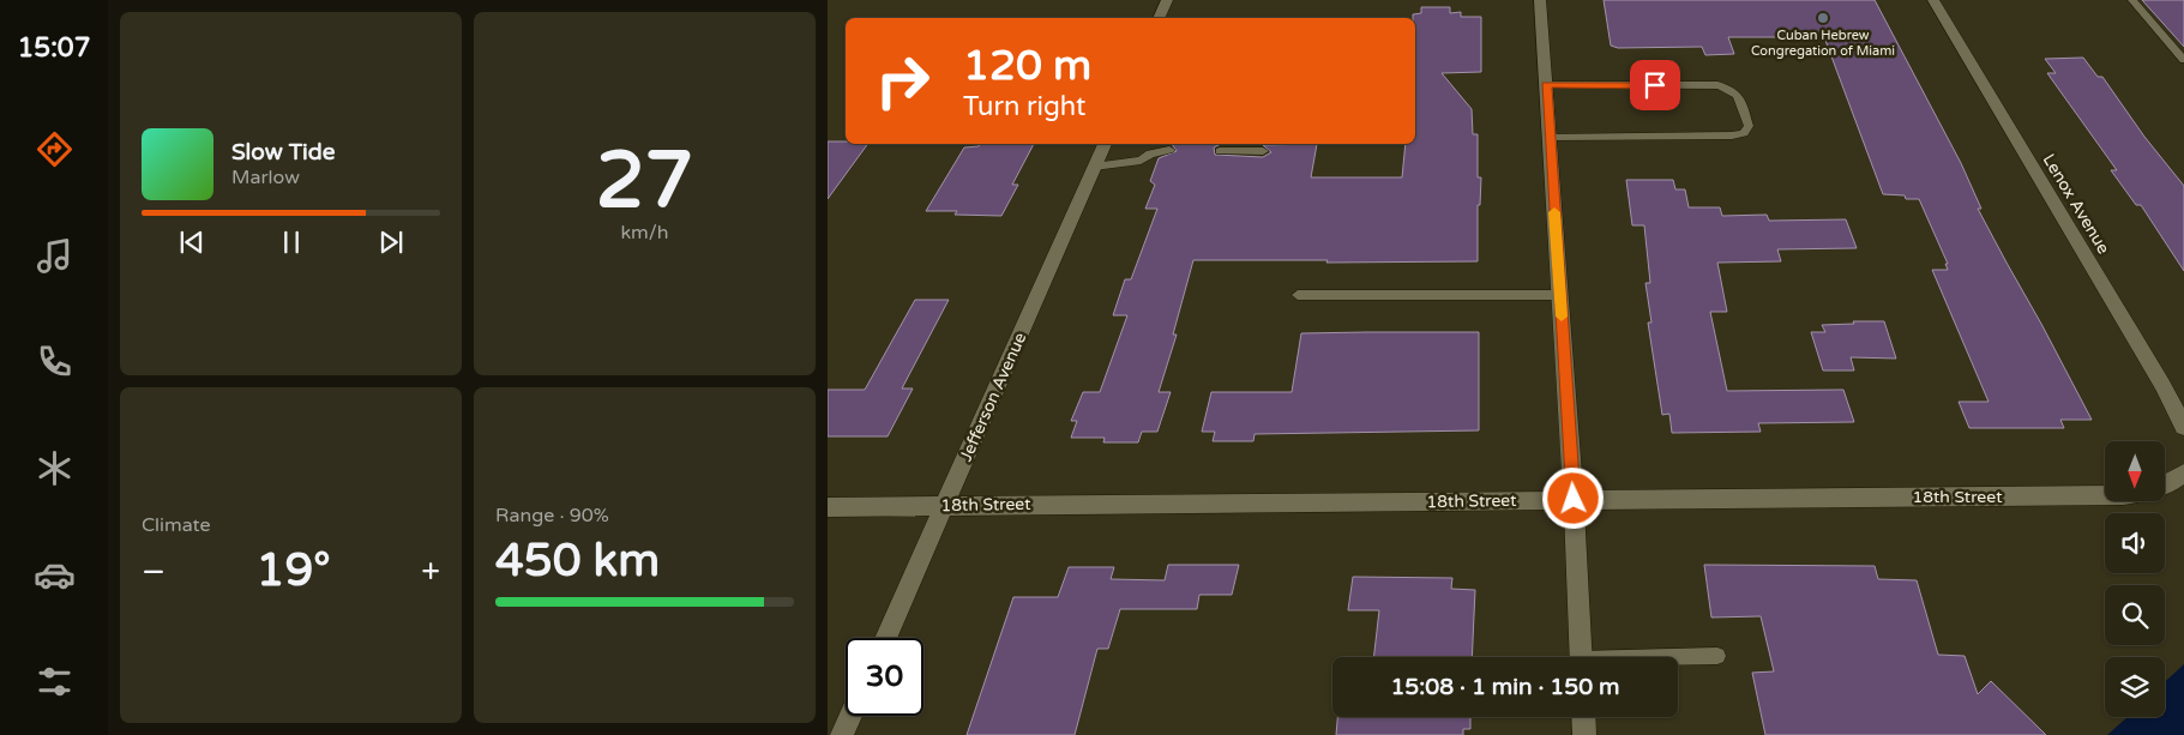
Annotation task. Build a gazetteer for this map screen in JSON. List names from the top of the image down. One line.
{"streets":{"street":["Lenox Avenue","Jefferson Avenue","18th Street"]},"crossings":[["Jefferson Avenue","18th Street"]],"places":["Cuban Hebrew Congregation of Miami"],"north":"bottom","page":{"tabs":"15:07","tile":[["27","km/h"],"Climate",["Range · 90%","450 km"]],"turn":["120 m","Turn right"],"song":["Slow Tide","Marlow"],"heat":["−","19°","+"],"limit":"30","trip":"15:08 · 1 min · 150 m"}}
